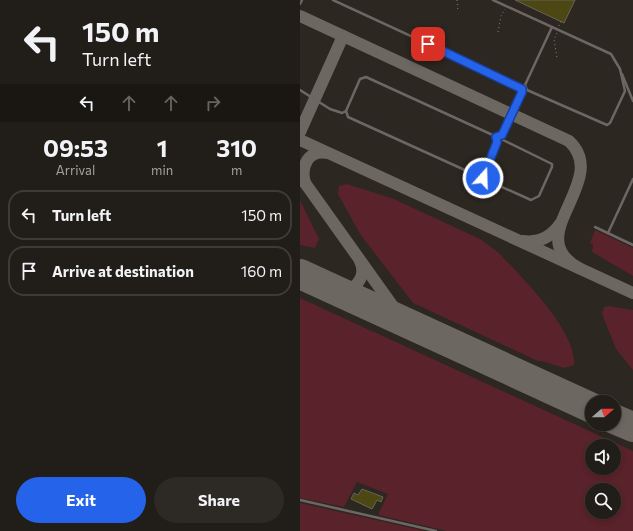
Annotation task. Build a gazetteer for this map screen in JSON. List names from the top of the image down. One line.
{"north":"right","page":{"turn":["150 m","Turn left"],"eta":["09:53","Arrival","1","min","310","m"],"list":[{"name":"Turn left","value":"150 m"},{"name":"Arrive at destination","value":"160 m"}],"buttons":["Exit","Share"]}}
